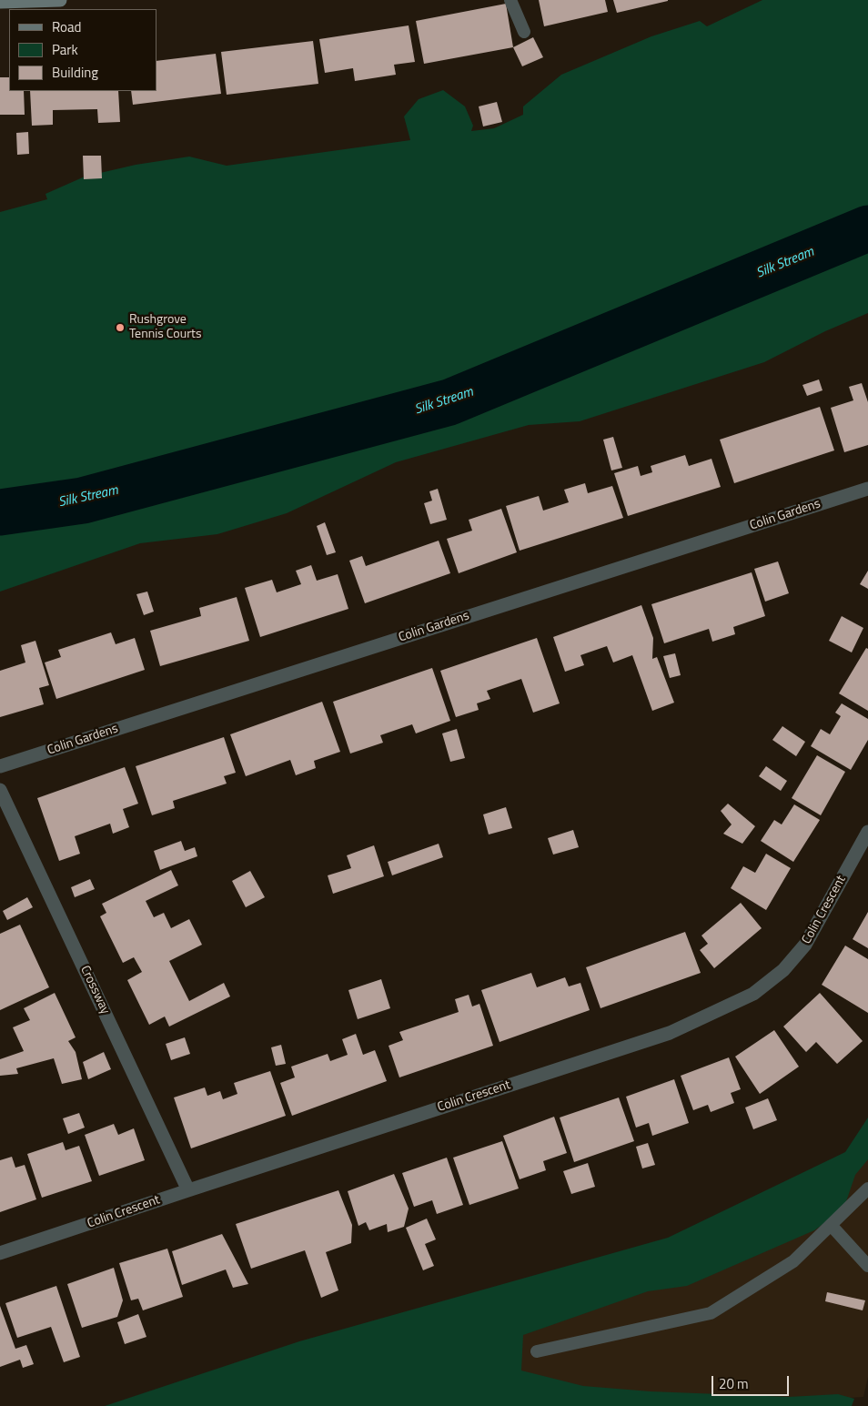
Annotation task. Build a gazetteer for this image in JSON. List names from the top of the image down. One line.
{"streets":{"street":["Colin Gardens","Colin Crescent","Crossway"]},"crossings":[["Colin Crescent","Crossway"]],"water":["Silk Stream"],"places":["Rushgrove Tennis Courts"],"legend":["Road","Park","Building"],"scale_bar":"20 m"}
